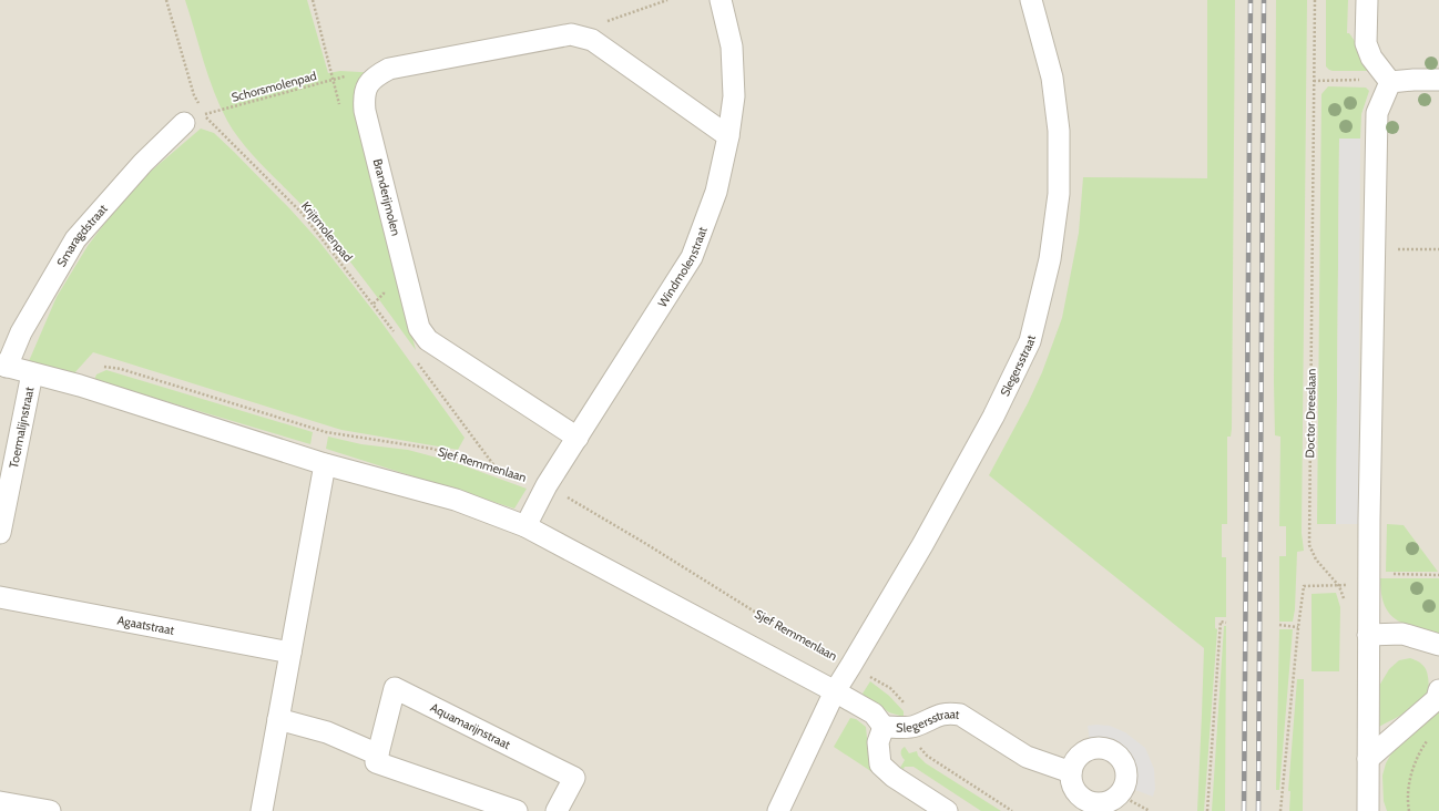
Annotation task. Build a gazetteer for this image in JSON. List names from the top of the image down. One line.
{"streets":{"street":["Branderijmolen","Smaragdstraat","Windmolenstraat","Slegersstraat","Toermalijnstraat","Agaatstraat","Aquamarijnstraat"],"path":["Schorsmolenpad","Krijtmolenpad","Doctor Dreeslaan","Sjef Remmenlaan"]},"crossings":[["Schorsmolenpad","Branderijmolen"],["Schorsmolenpad","Krijtmolenpad"],["Schorsmolenpad","Smaragdstraat"],["Branderijmolen","Windmolenstraat"],["Windmolenstraat","Sjef Remmenlaan"],["Slegersstraat","Sjef Remmenlaan"]]}
